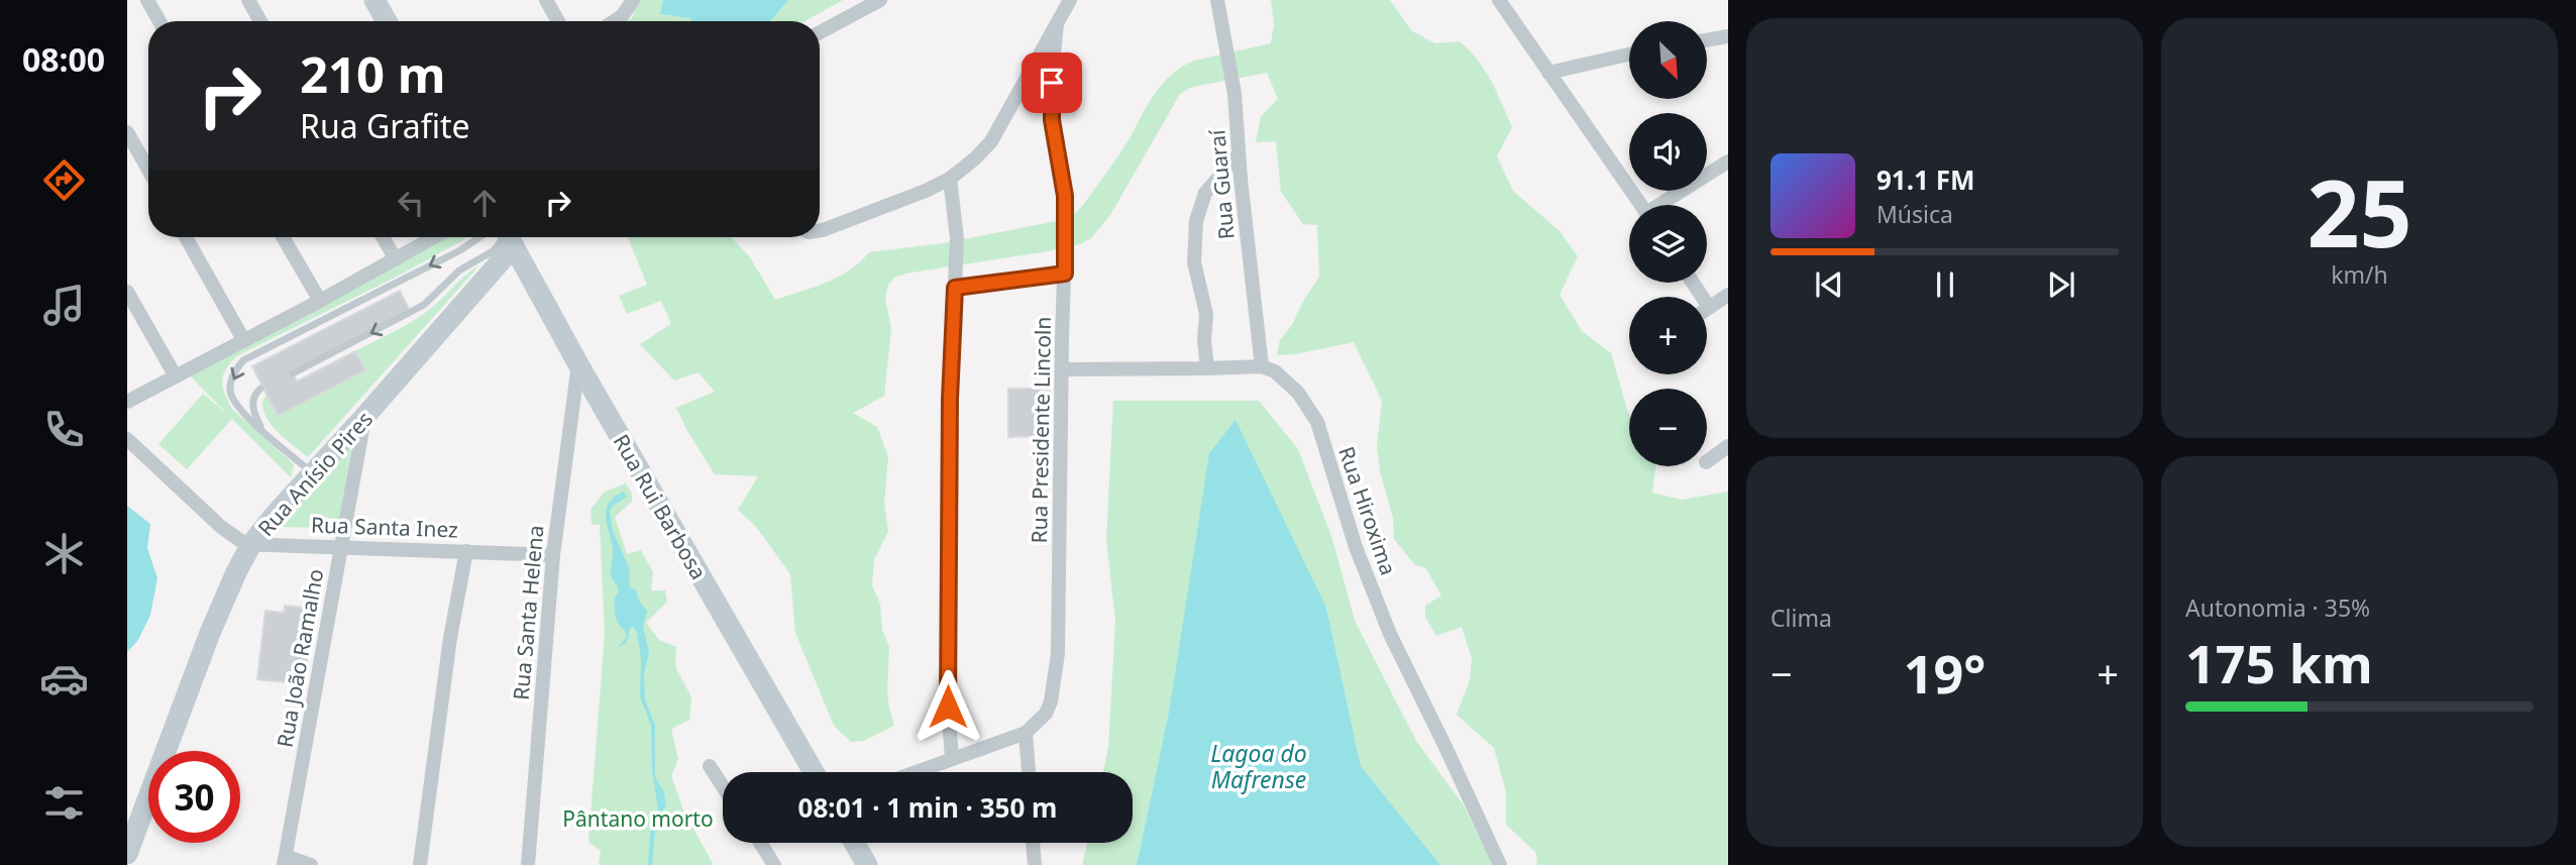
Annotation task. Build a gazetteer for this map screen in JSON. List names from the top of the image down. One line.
{"streets":{"street":["Rua Guaraí","Rua Presidente Lincoln","Rua Anísio Pires","Rua Rui Barbosa","Rua Hiroxima","Rua Santa Inez","Rua Santa Helena","Rua João Ramalho"]},"crossings":[["Rua Guaraí","Rua Hiroxima"],["Rua Anísio Pires","Rua Rui Barbosa"],["Rua Anísio Pires","Rua Santa Inez"],["Rua Anísio Pires","Rua João Ramalho"],["Rua Rui Barbosa","Rua Santa Helena"],["Rua Santa Inez","Rua Santa Helena"],["Rua Santa Inez","Rua João Ramalho"]],"water":["Lagoa do Mafrense"],"parks":["Pântano morto"],"north":"bottom right","page":{"tabs":"08:00","tile":[["25","km/h"],"Clima",["Autonomia · 35%","175 km"]],"map_buttons":["+","−"],"turn":["210 m","Rua Grafite"],"song":["91.1 FM","Música"],"heat":["−","19°","+"],"limit":"30","trip":"08:01 · 1 min · 350 m"}}
